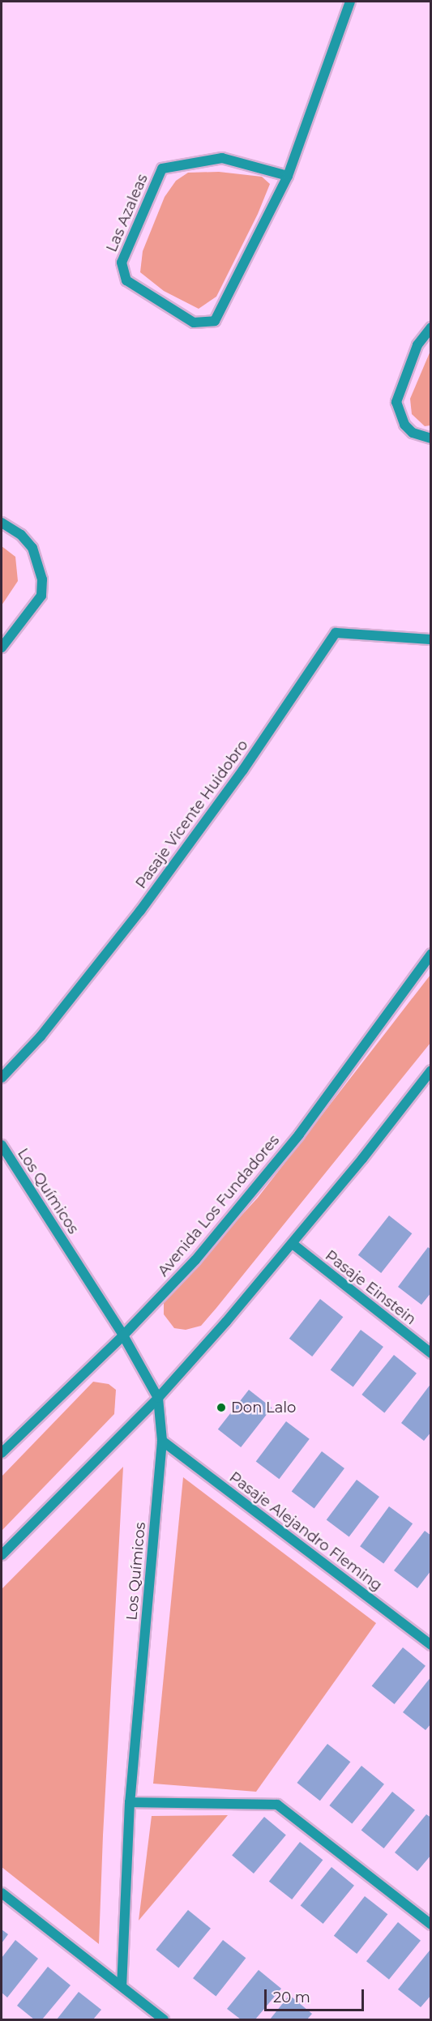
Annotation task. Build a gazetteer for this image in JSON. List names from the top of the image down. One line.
{"streets":{"street":["Las Azaleas","Pasaje Vicente Huidobro","Los Químicos","Avenida Los Fundadores","Pasaje Einstein","Pasaje Alejandro Fleming"]},"crossings":[["Los Químicos","Avenida Los Fundadores"],["Los Químicos","Pasaje Alejandro Fleming"]],"places":["Don Lalo"],"scale_bar":"20 m"}
